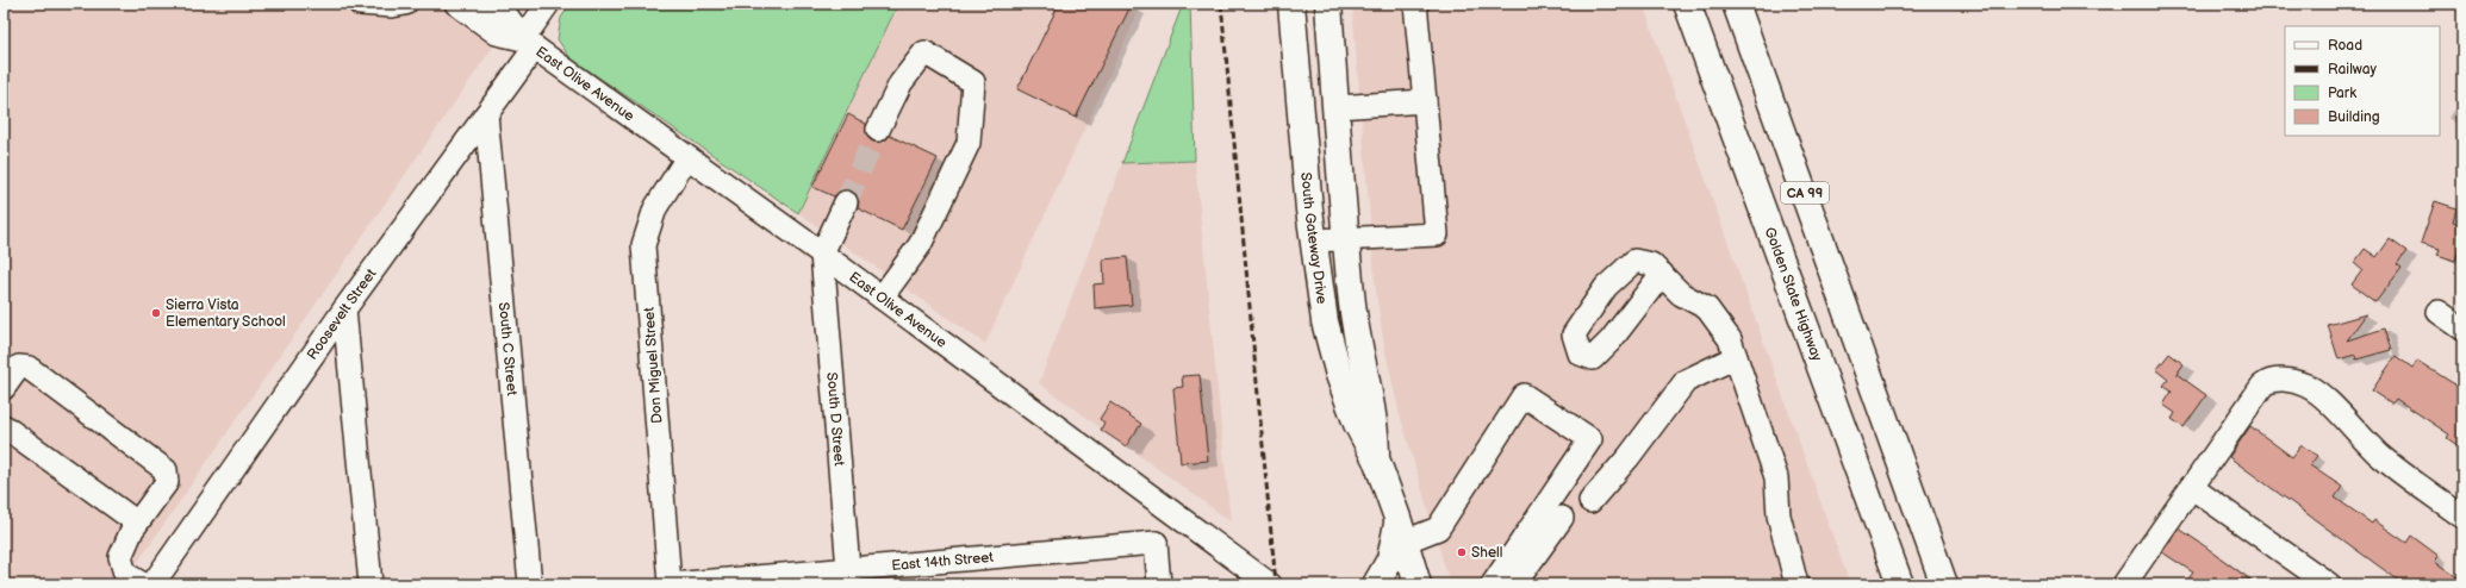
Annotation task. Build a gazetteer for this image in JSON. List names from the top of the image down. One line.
{"streets":{"main road":["CA 99","South Gateway Drive","Golden State Highway"],"street":["East Olive Avenue","Roosevelt Street","South C Street","Don Miguel Street","South D Street","East 14th Street"]},"crossings":[["East Olive Avenue","Roosevelt Street"],["East Olive Avenue","Don Miguel Street"],["East Olive Avenue","South D Street"],["Roosevelt Street","South C Street"],["Don Miguel Street","East 14th Street"],["South D Street","East 14th Street"]],"places":["Sierra Vista Elementary School","Shell"],"legend":["Road","Railway","Park","Building"]}
